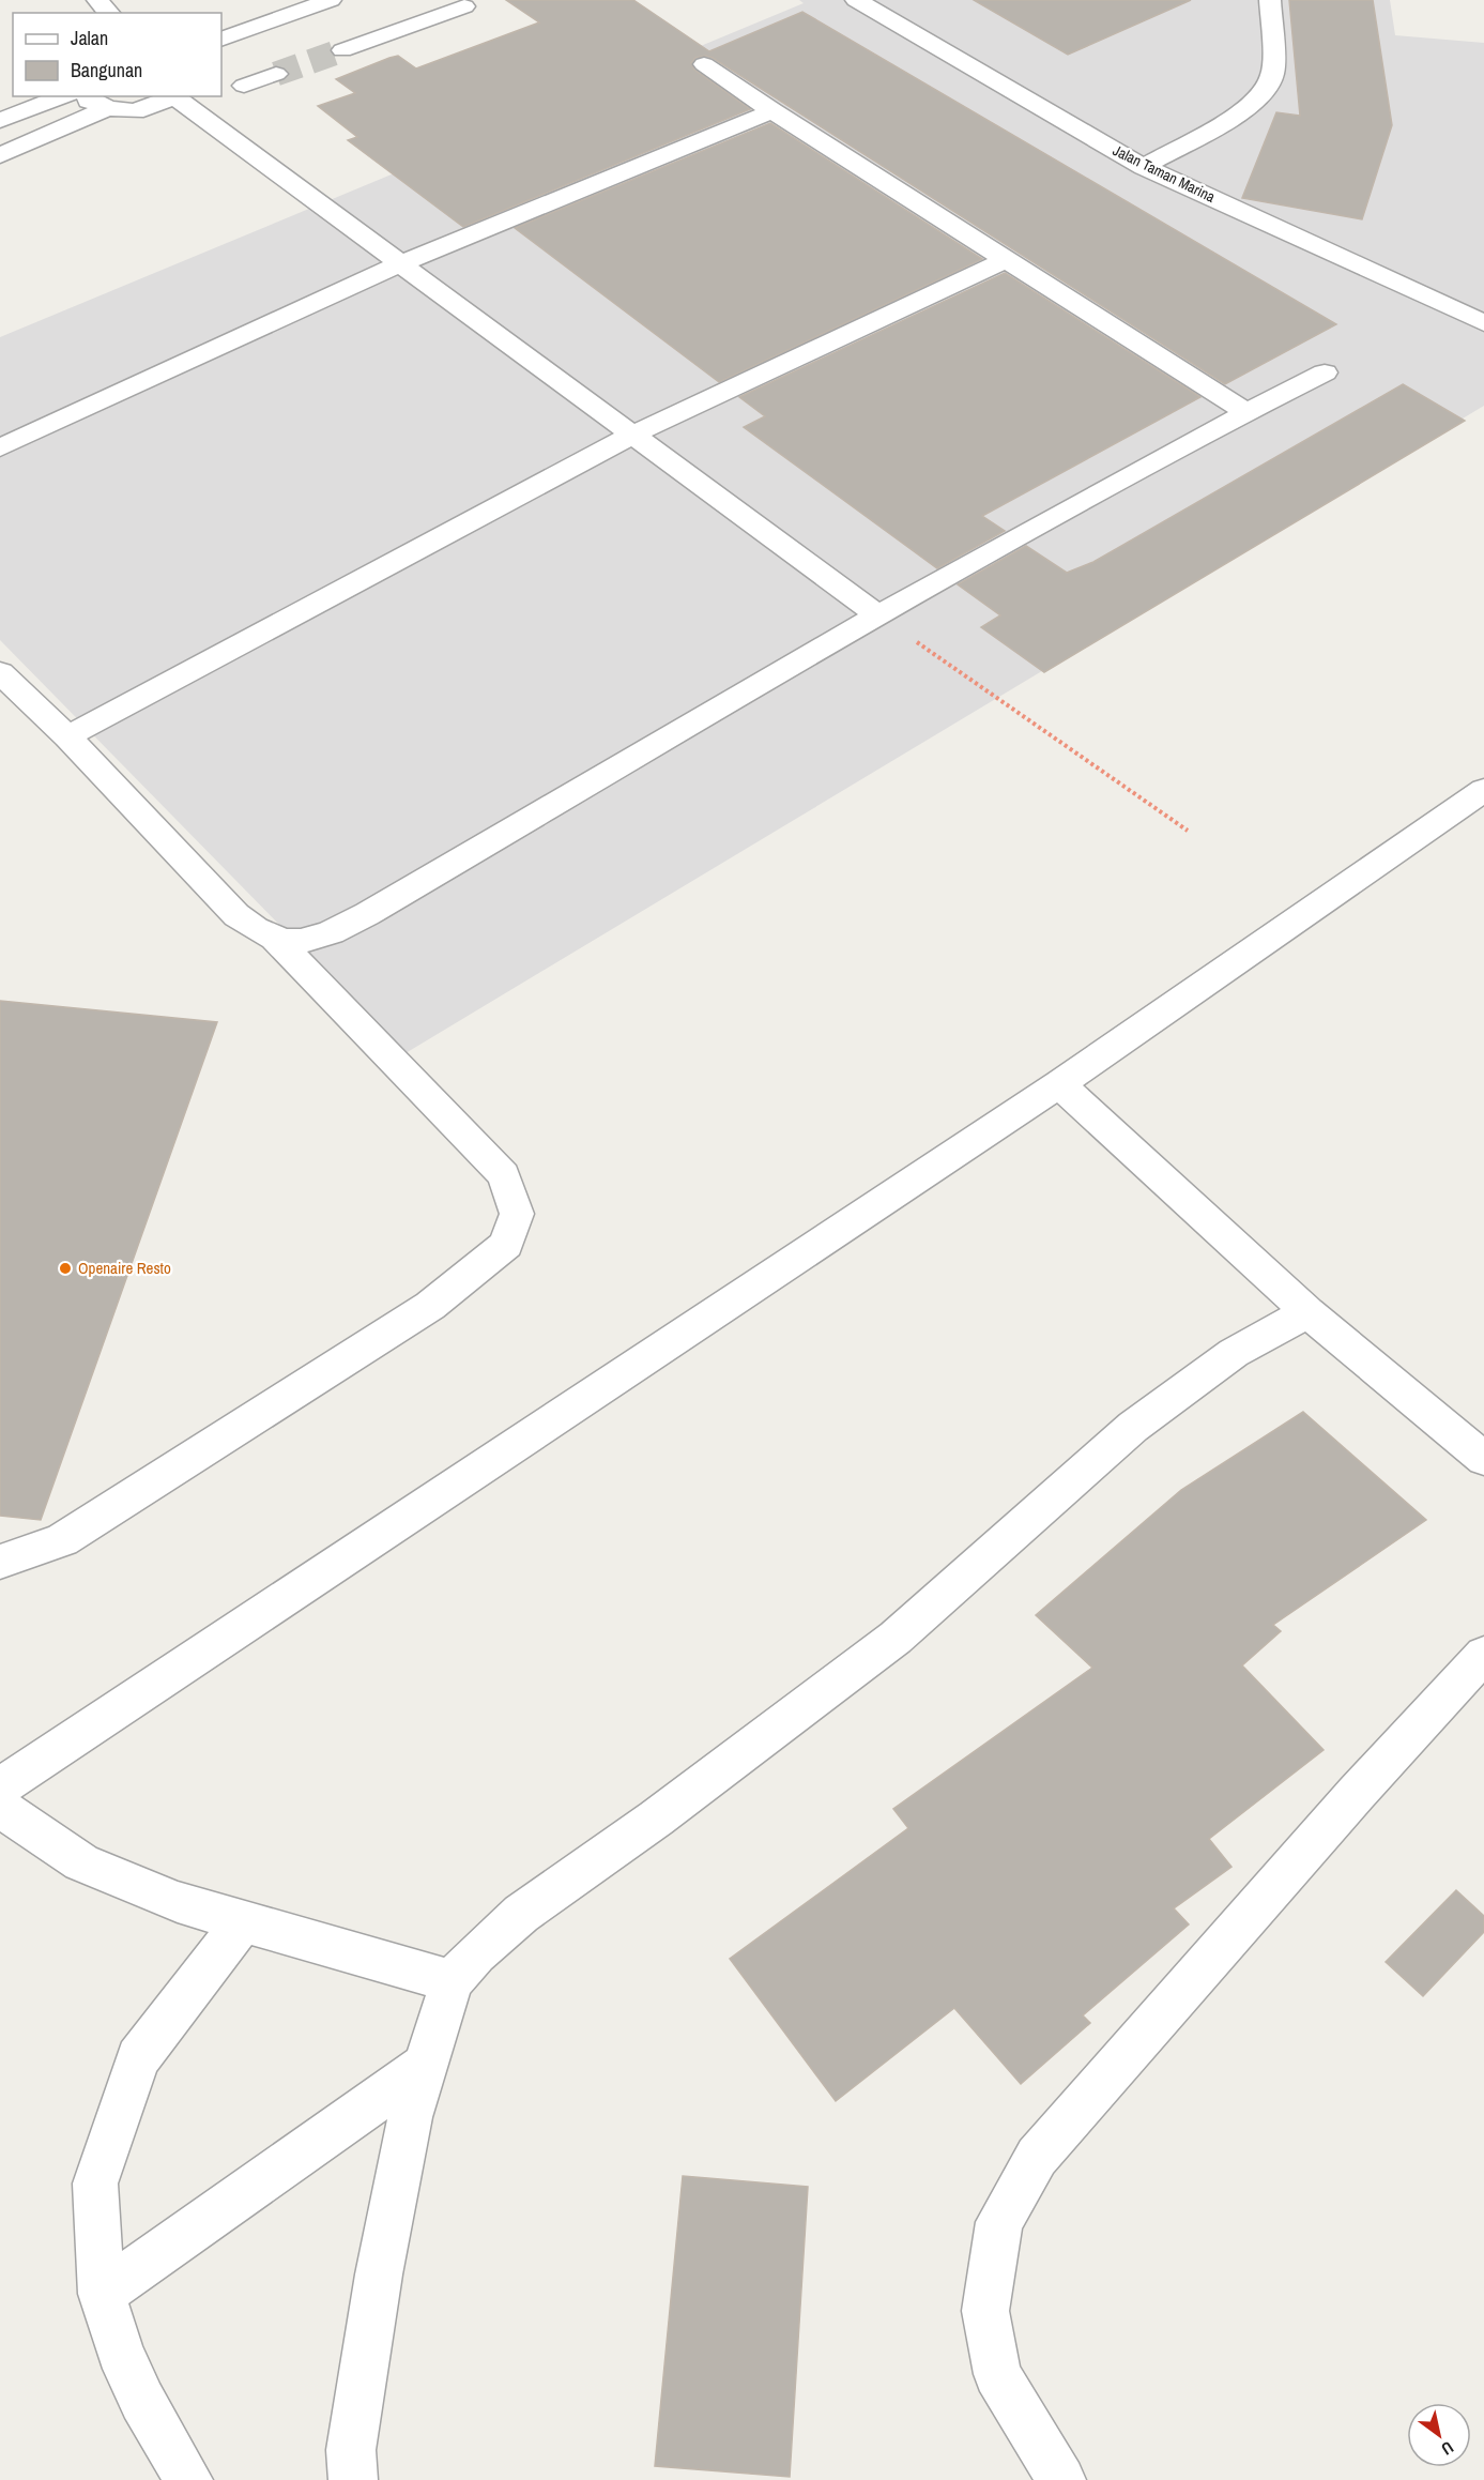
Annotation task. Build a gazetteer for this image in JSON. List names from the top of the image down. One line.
{"streets":{"street":["Jalan Taman Marina"]},"places":["Openaire Resto"],"legend":["Jalan","Bangunan"],"north":"bottom right"}
